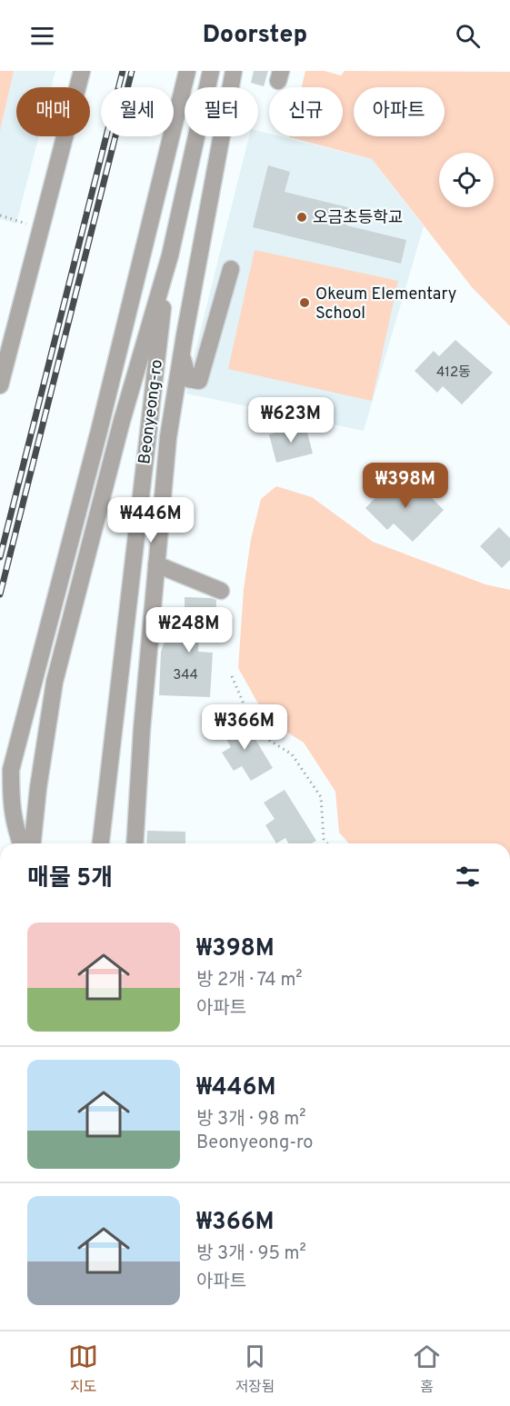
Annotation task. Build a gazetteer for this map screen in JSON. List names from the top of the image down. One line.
{"streets":{"street":["Beonyeong-ro"]},"places":["오금초등학교","Okeum Elementary School"],"house_numbers":["412동","344"],"page":{"header":"Doorstep","chip":["매매","월세","필터","신규","아파트"],"price":["₩623M","₩398M","₩446M","₩248M","₩366M"],"heading":"매물 5개","list":[{"name":"₩398M","note":"방 2개 · 74 m² · 아파트"},{"name":"₩446M","note":"방 3개 · 98 m² · Beonyeong-ro"},{"name":"₩366M","note":"방 3개 · 95 m² · 아파트"}],"tabs":["지도","저장됨","홈"]}}
